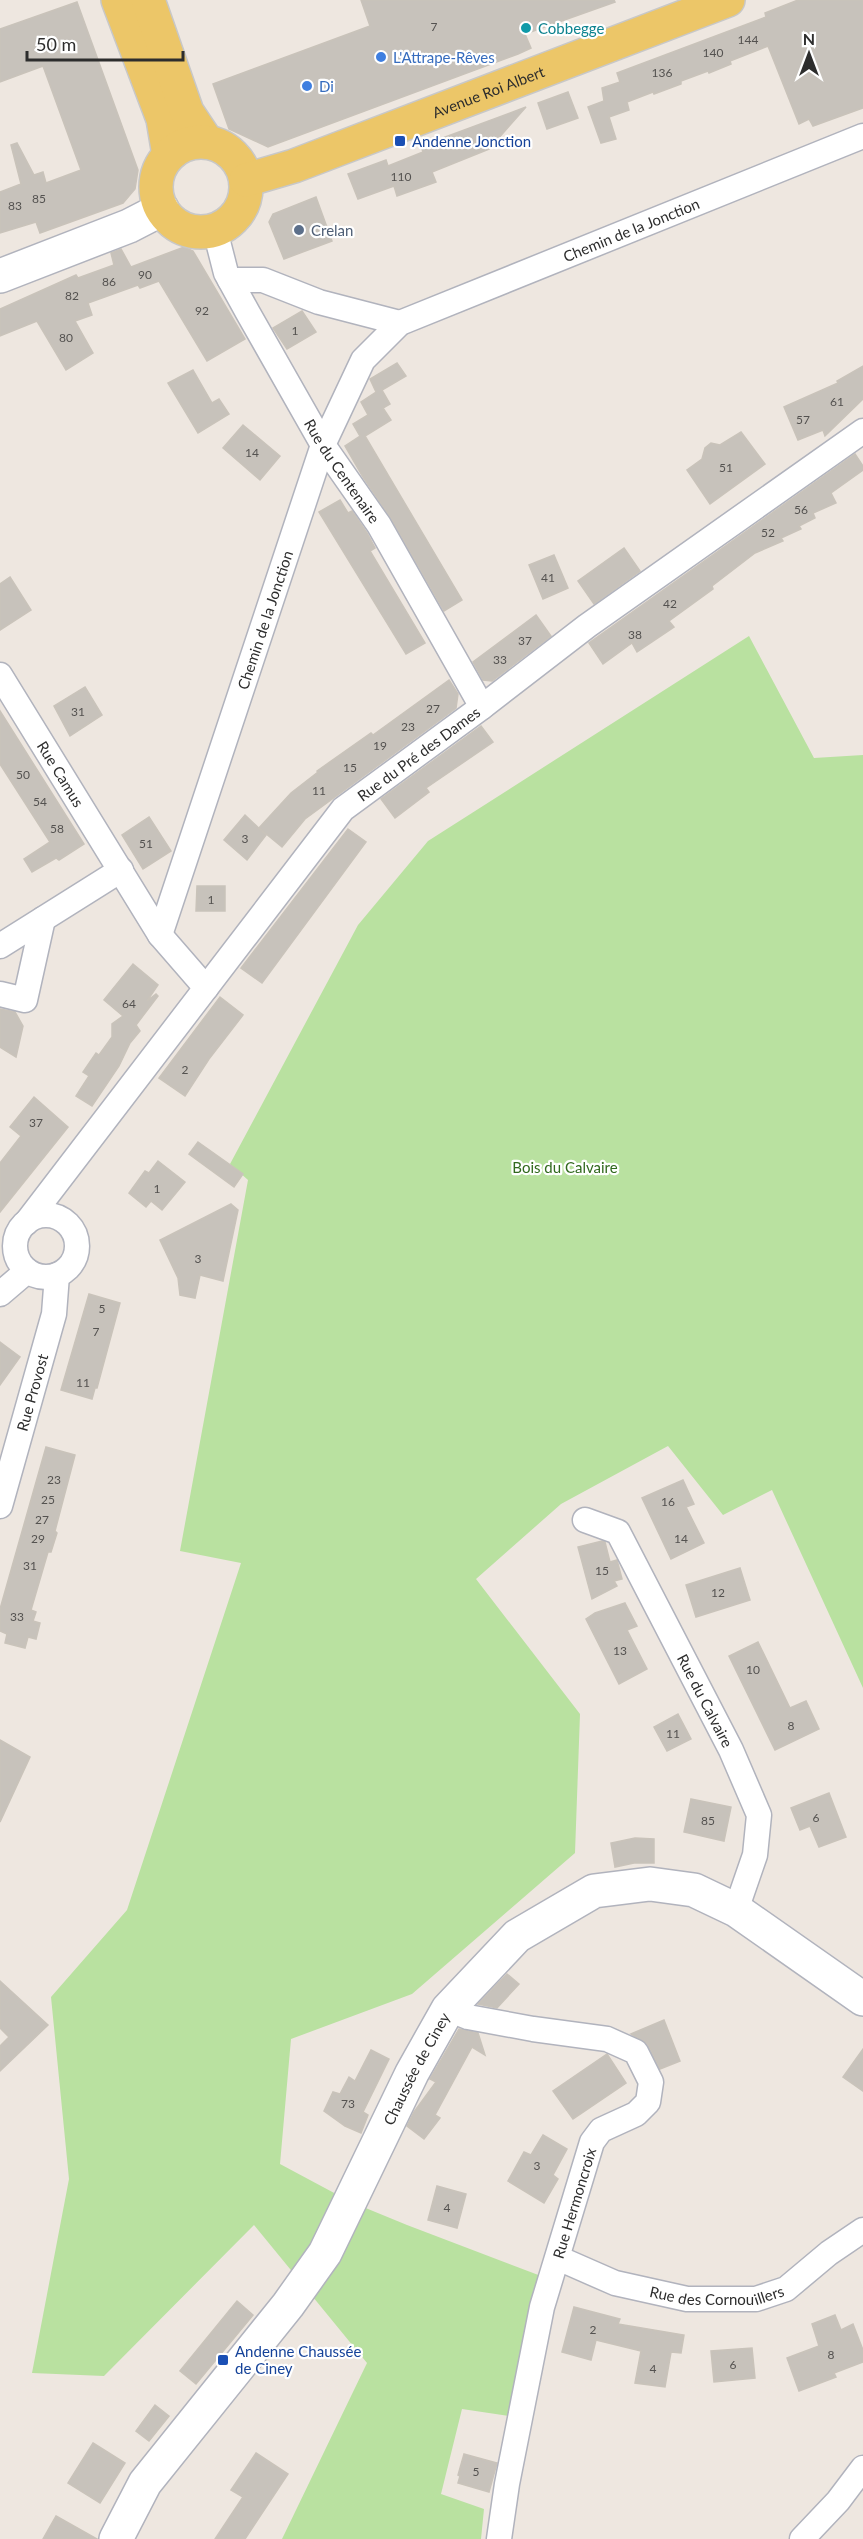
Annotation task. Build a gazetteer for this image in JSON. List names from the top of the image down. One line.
{"streets":{"main road":["Avenue Roi Albert","Chaussée de Ciney"],"street":["Chemin de la Jonction","Rue du Centenaire","Rue du Pré des Dames","Rue Camus","Rue Provost","Rue du Calvaire","Rue Hermoncroix","Rue des Cornouillers"]},"crossings":[["Avenue Roi Albert","Rue du Centenaire"],["Chemin de la Jonction","Rue du Centenaire"],["Chemin de la Jonction","Rue Camus"],["Rue du Centenaire","Rue du Pré des Dames"],["Rue du Pré des Dames","Rue Camus"],["Rue du Pré des Dames","Rue Provost"],["Rue du Calvaire","Chaussée de Ciney"],["Chaussée de Ciney","Rue Hermoncroix"],["Rue Hermoncroix","Rue des Cornouillers"]],"parks":["Bois du Calvaire"],"places":{"other":["Cobbegge","L'Attrape-Rêves","Di","Crelan"],"transit":["Andenne Jonction","Andenne Chaussée de Ciney"]},"house_numbers":["7","144","140","136","110","85","83","90","86","82","92","1","80","61","57","14","51","56","52","41","42","38","37","33","27","31","23","19","15","50","11","54","58","3","51","1","64","2","37","1","3","5","7","11","23","25","16","27","29","14","31","15","12","33","13","10","8","11","6","85","73","3","4","2","8","6","4","5"],"scale_bar":"50 m","north":"top"}
